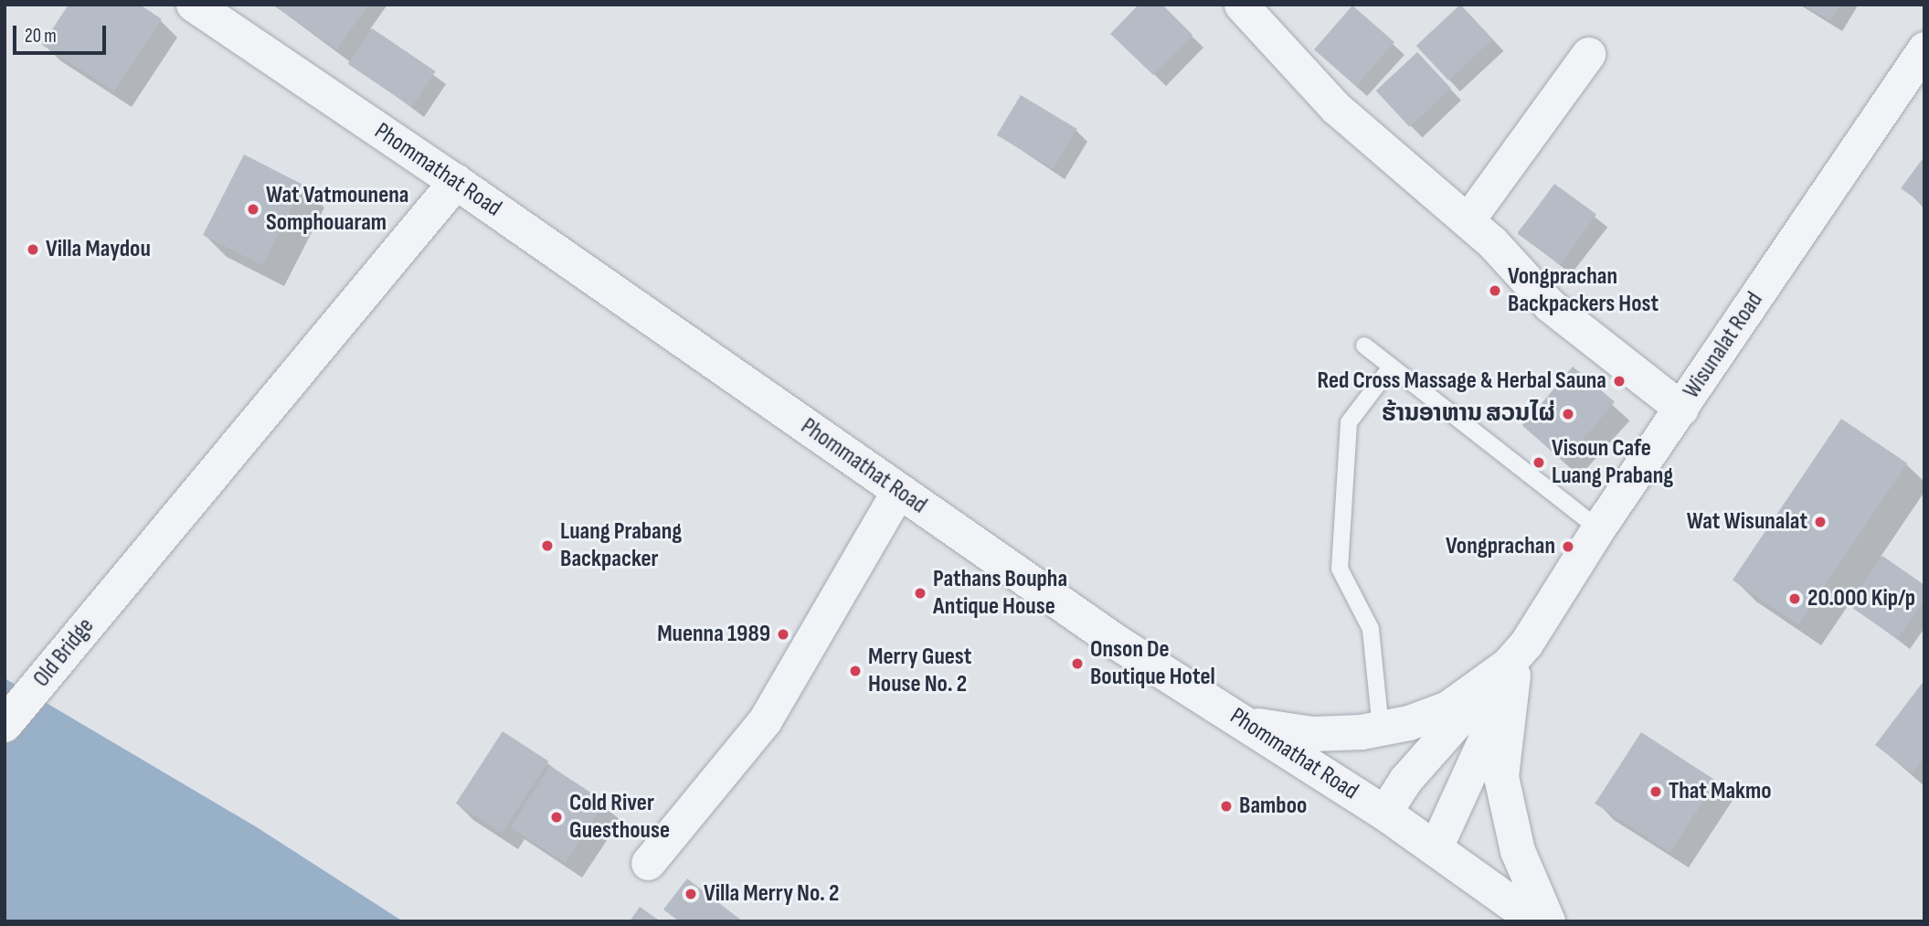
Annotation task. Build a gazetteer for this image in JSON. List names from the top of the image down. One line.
{"streets":{"street":["Phommathat Road","Wisunalat Road","Old Bridge"]},"crossings":[["Phommathat Road","Wisunalat Road"],["Phommathat Road","Old Bridge"]],"places":["Wat Vatmounena Somphouaram","Villa Maydou","Vongprachan Backpackers Host","Red Cross Massage & Herbal Sauna","ຮ້ານອາຫານ ສວນໄຜ່","Visoun Cafe Luang Prabang","Wat Wisunalat","Luang Prabang Backpacker","Vongprachan","Pathans Boupha Antique House","20.000 Kip/p","Muenna 1989","Onson De Boutique Hotel","Merry Guest House No. 2","That Makmo","Bamboo","Cold River Guesthouse","Villa Merry No. 2"],"scale_bar":"20 m"}
